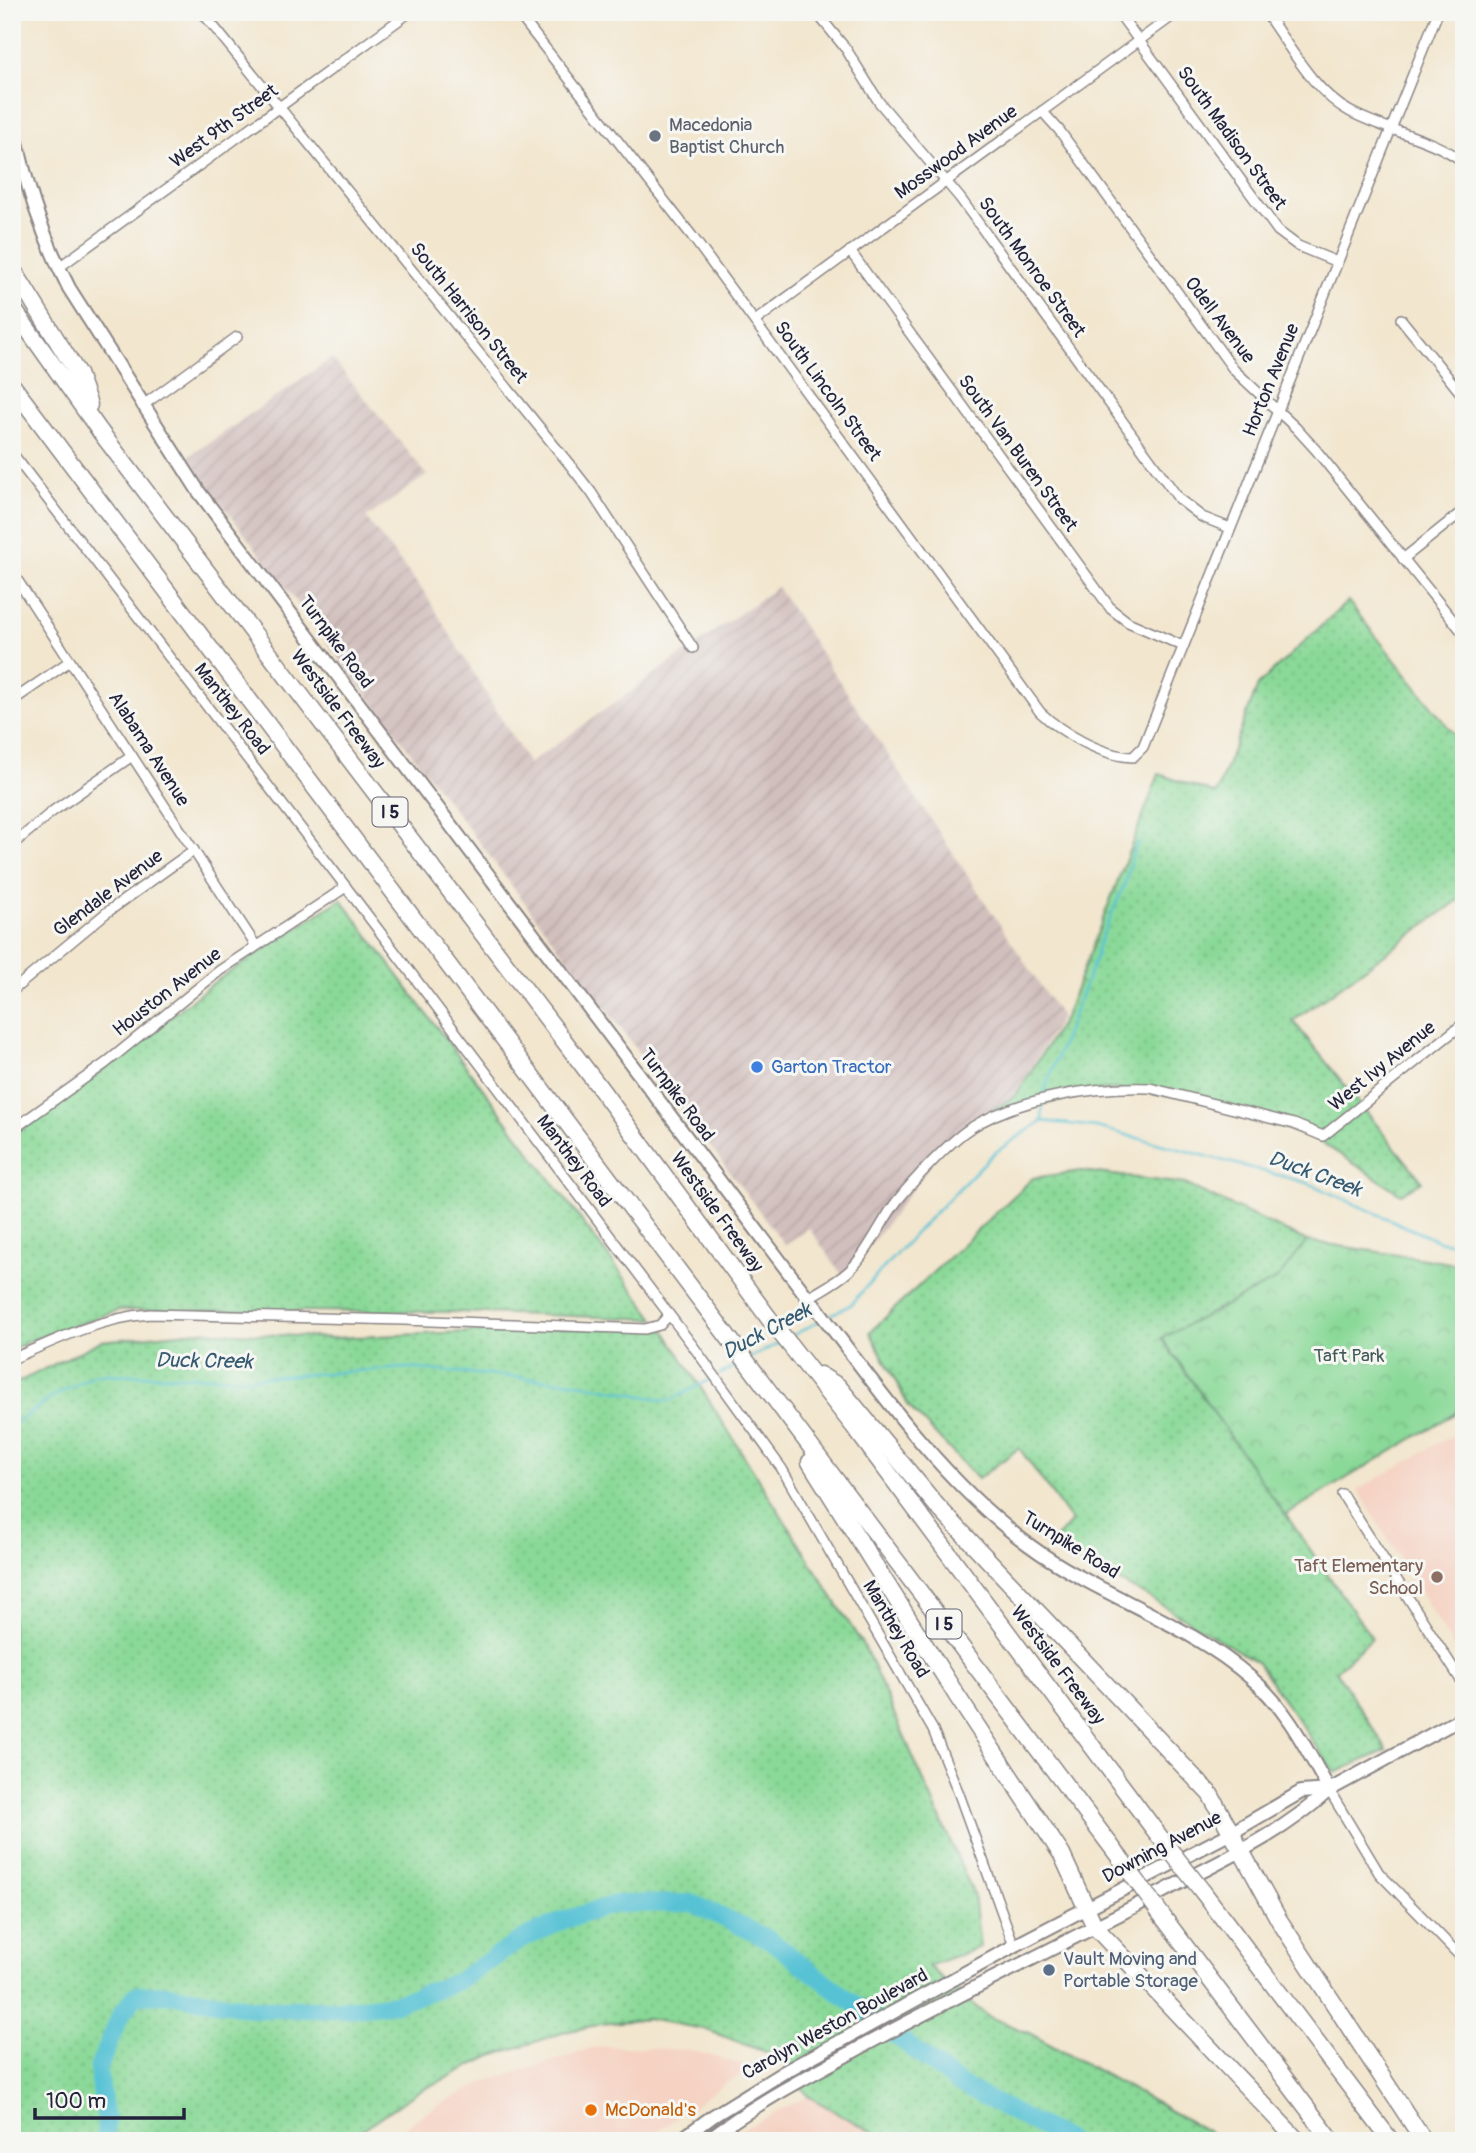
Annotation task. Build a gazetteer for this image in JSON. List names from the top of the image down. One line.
{"streets":{"highway":["Westside Freeway","I 5"],"street":["West 9th Street","South Madison Street","Mosswood Avenue","South Monroe Street","South Harrison Street","Odell Avenue","Horton Avenue","South Lincoln Street","South Van Buren Street","Turnpike Road","Manthey Road","Alabama Avenue","Glendale Avenue","Houston Avenue","West Ivy Avenue","Downing Avenue","Carolyn Weston Boulevard"]},"crossings":[["West 9th Street","South Harrison Street"],["West 9th Street","Turnpike Road"],["South Madison Street","Mosswood Avenue"],["South Madison Street","Horton Avenue"],["Mosswood Avenue","South Monroe Street"],["Mosswood Avenue","Odell Avenue"],["Mosswood Avenue","South Lincoln Street"],["Mosswood Avenue","South Van Buren Street"],["South Monroe Street","Horton Avenue"],["Odell Avenue","Horton Avenue"],["Horton Avenue","South Lincoln Street"],["Horton Avenue","South Van Buren Street"],["Turnpike Road","West Ivy Avenue"],["Turnpike Road","Downing Avenue"],["Manthey Road","Houston Avenue"],["Manthey Road","Downing Avenue"],["Manthey Road","Carolyn Weston Boulevard"],["Alabama Avenue","Glendale Avenue"],["Alabama Avenue","Houston Avenue"],["Downing Avenue","Carolyn Weston Boulevard"]],"water":["Duck Creek"],"parks":["Taft Park"],"places":["Macedonia Baptist Church","Garton Tractor","Taft Elementary School","Vault Moving and Portable Storage","McDonald's"],"scale_bar":"100 m"}
